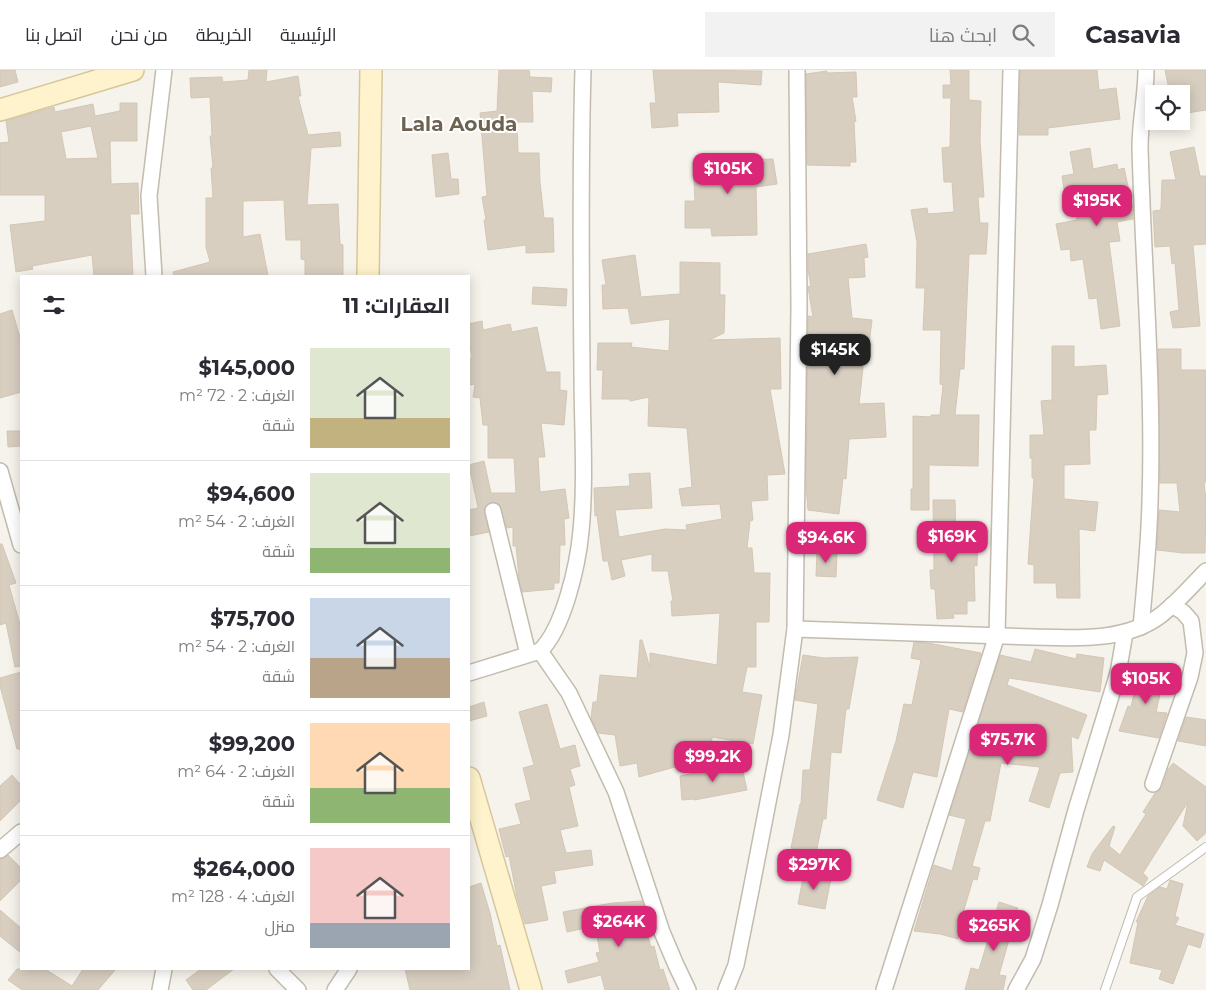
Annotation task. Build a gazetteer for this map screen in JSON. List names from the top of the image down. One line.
{"districts":["Lala Aouda"],"page":{"header":"Casavia","search":"ابحث هنا","nav":["الرئيسية","الخريطة","من نحن","اتصل بنا"],"price":["$105K","$195K","$145K","$169K","$94.6K","$105K","$75.7K","$99.2K","$297K","$264K","$265K"],"heading":"العقارات: 11","list":[{"name":"$145,000","note":"الغرف: 2 · 72 m² · شقة"},{"name":"$94,600","note":"الغرف: 2 · 54 m² · شقة"},{"name":"$75,700","note":"الغرف: 2 · 54 m² · شقة"},{"name":"$99,200","note":"الغرف: 2 · 64 m² · شقة"},{"name":"$264,000","note":"الغرف: 4 · 128 m² · منزل"}]}}
